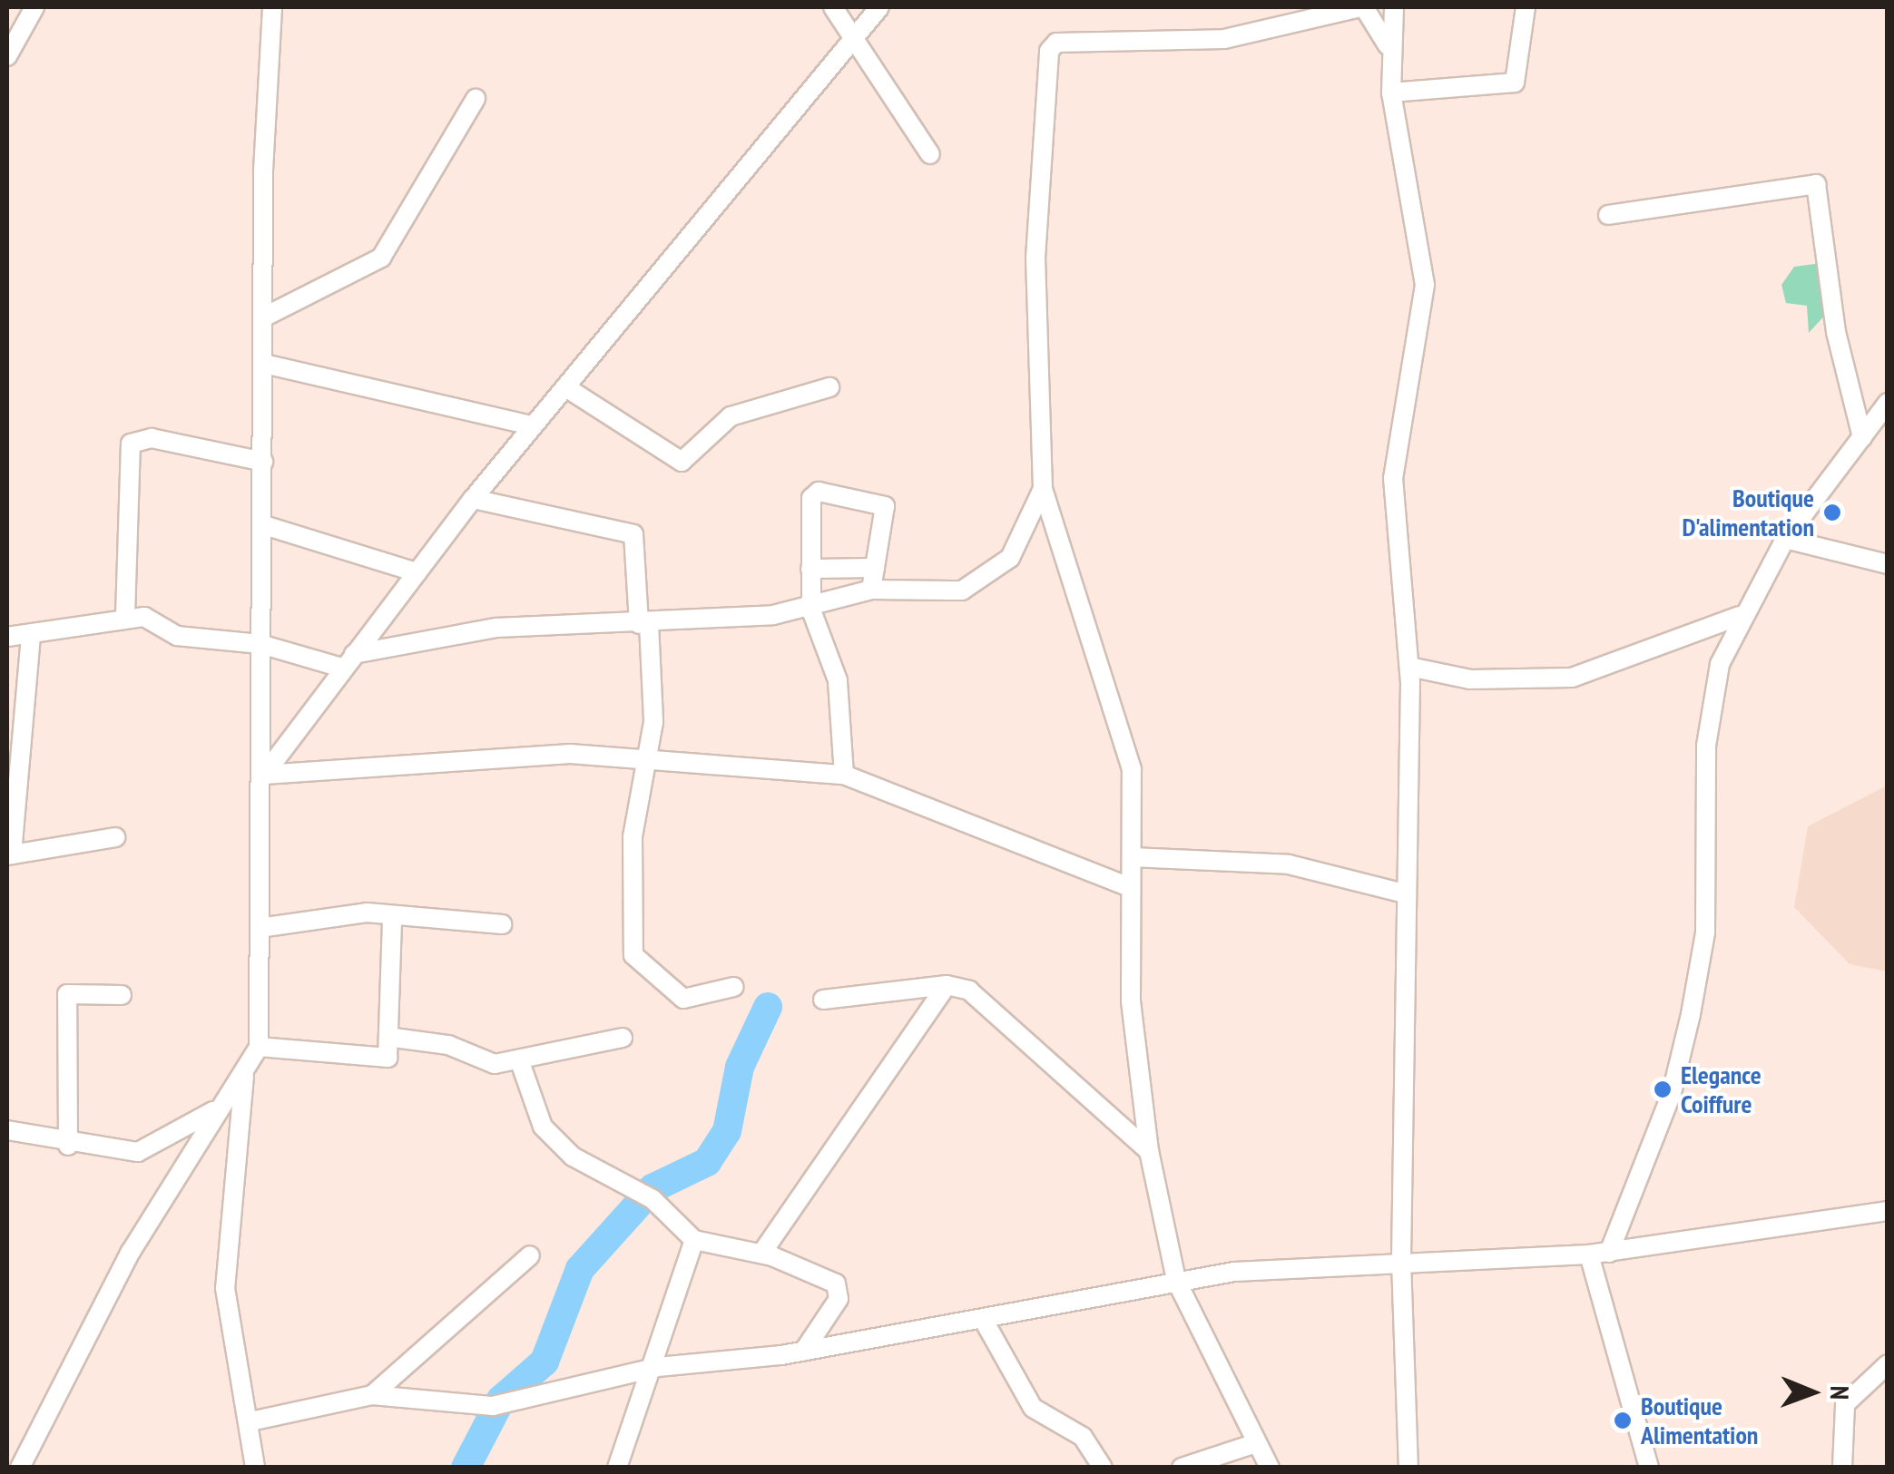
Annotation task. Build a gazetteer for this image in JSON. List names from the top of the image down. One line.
{"places":["Boutique D'alimentation","Elegance Coiffure","Boutique Alimentation"],"north":"right"}
